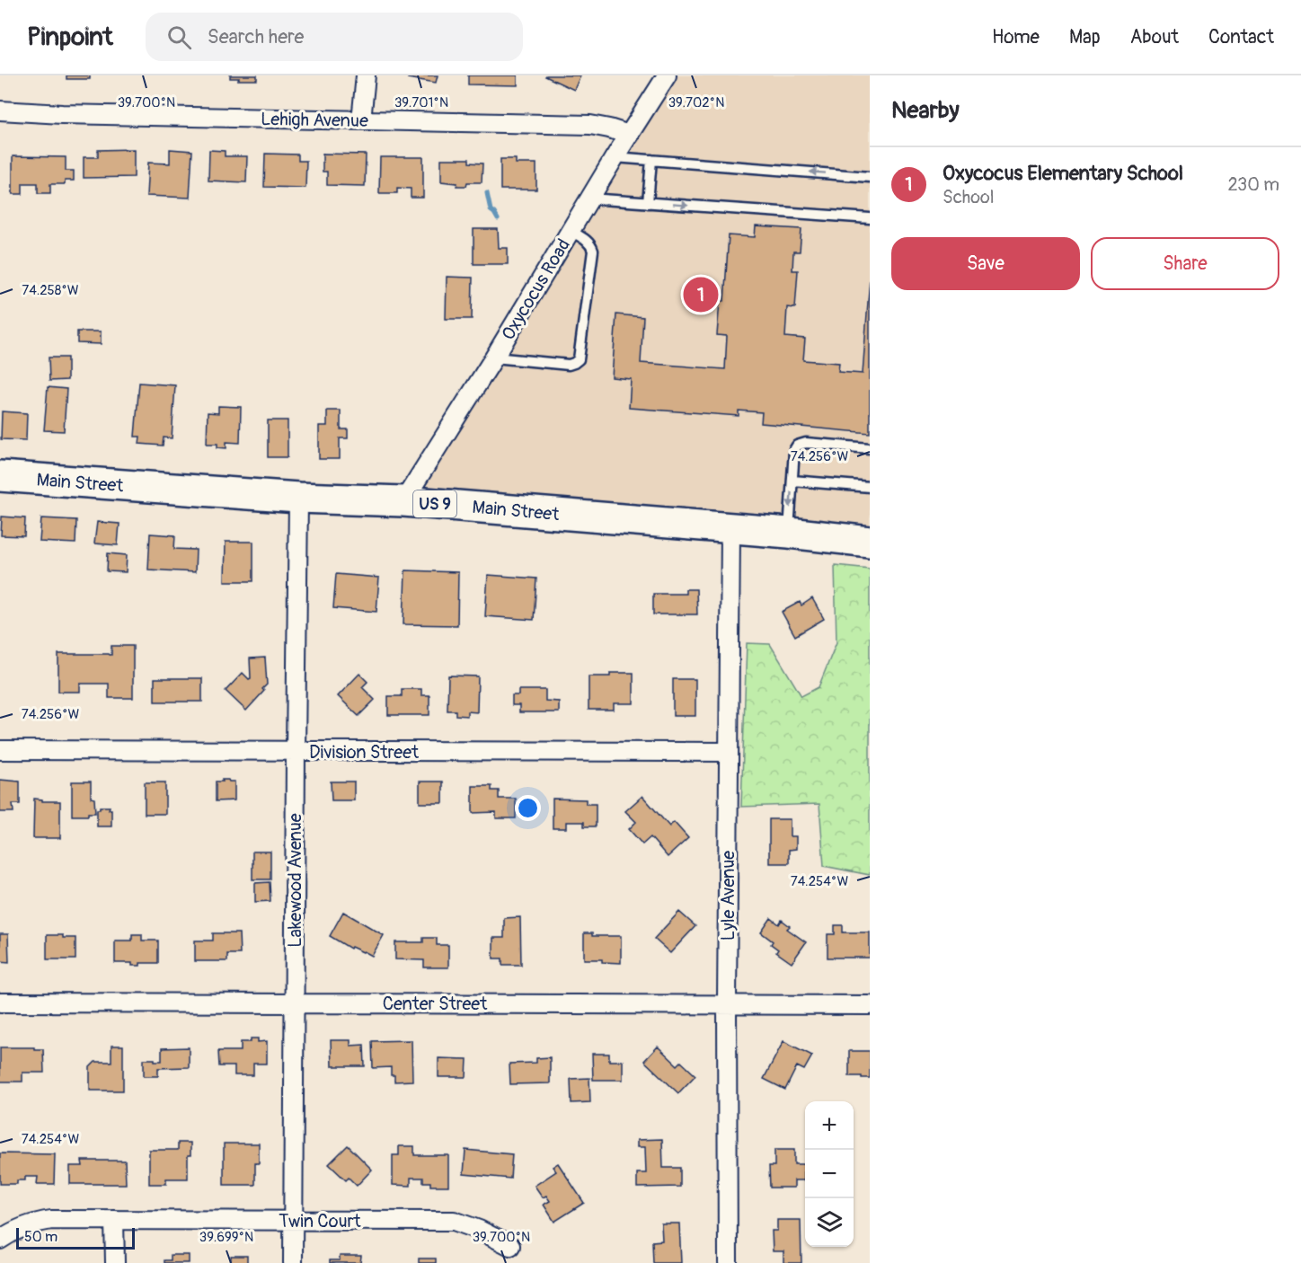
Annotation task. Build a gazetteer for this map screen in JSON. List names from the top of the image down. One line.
{"streets":{"highway":["Main Street","US 9"],"street":["Lehigh Avenue","Oxycocus Road","Division Street","Lakewood Avenue","Lyle Avenue","Center Street","Twin Court"]},"crossings":[["Lehigh Avenue","Oxycocus Road"],["Oxycocus Road","Main Street"],["Main Street","Lakewood Avenue"],["Main Street","Lyle Avenue"],["Division Street","Lakewood Avenue"],["Division Street","Lyle Avenue"],["Lakewood Avenue","Center Street"],["Lakewood Avenue","Twin Court"],["Lyle Avenue","Center Street"]],"scale_bar":"50 m","page":{"header":"Pinpoint","search":"Search here","nav":["Home","Map","About","Contact"],"heading":"Nearby","list":[{"mark":"1","name":"Oxycocus Elementary School","note":"School","value":"230 m"}],"buttons":["Save","Share"],"pins":"1","map_buttons":["+","−"],"scale":"50 m"},"coordinates":["39.700°N","39.701°N","39.702°N","74.258°W","74.256°W","74.254°W","39.699°N"]}
